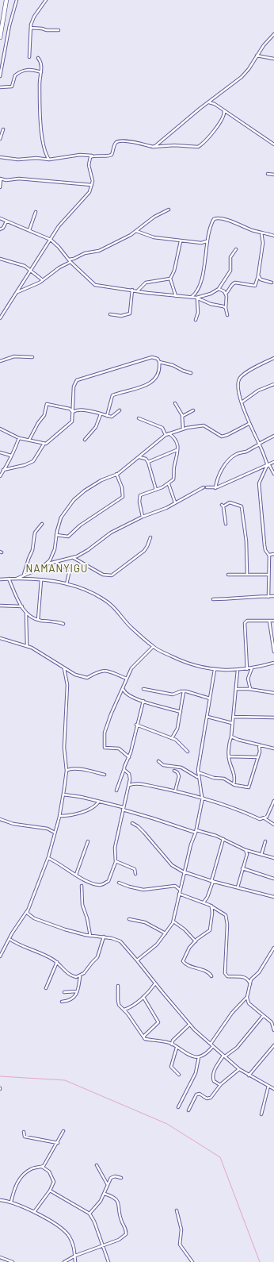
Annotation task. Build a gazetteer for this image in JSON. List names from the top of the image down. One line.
{"districts":["NAMANYIGU"]}
